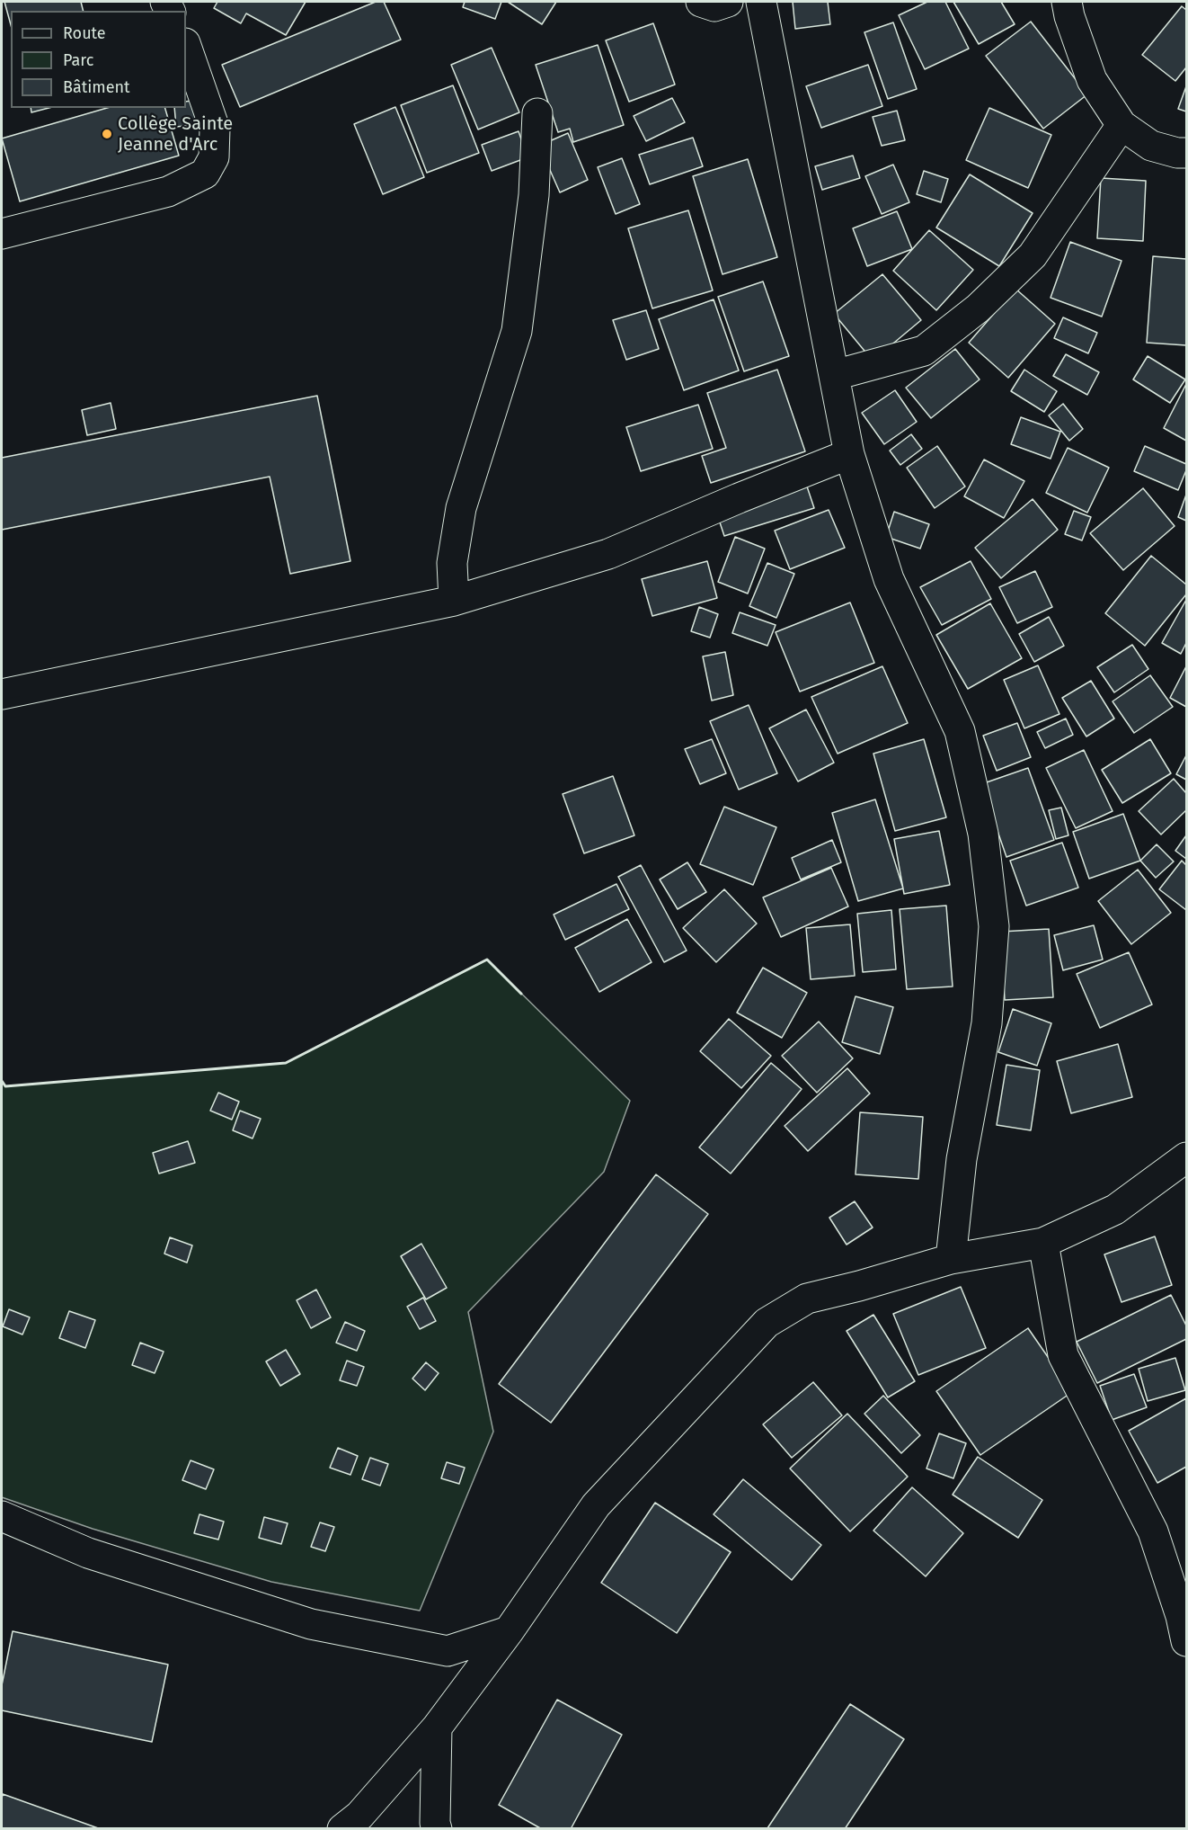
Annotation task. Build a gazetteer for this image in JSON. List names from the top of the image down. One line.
{"places":["Collège Sainte Jeanne d'Arc"],"legend":["Route","Parc","Bâtiment"]}
